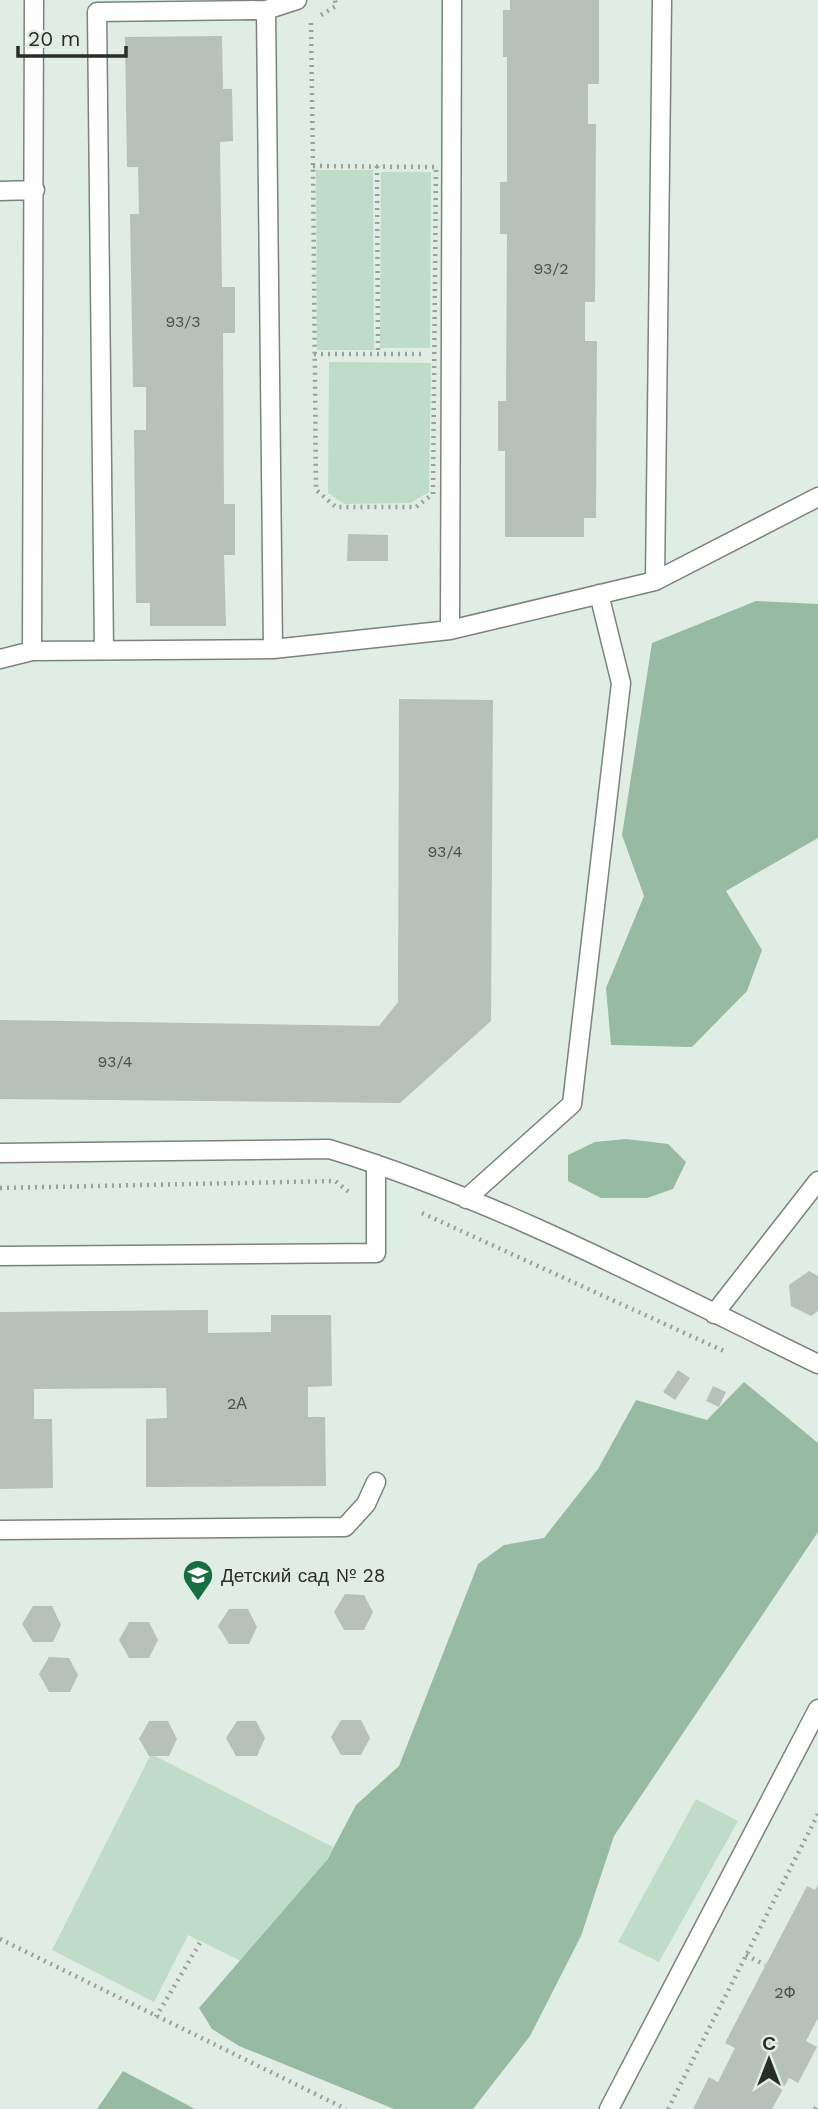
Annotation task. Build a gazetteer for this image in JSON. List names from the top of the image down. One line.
{"places":{"school or university":["Детский сад № 28"]},"house_numbers":["93/2","93/3","93/4","93/4","2А","2Ф"],"scale_bar":"20 m","north":"top"}
